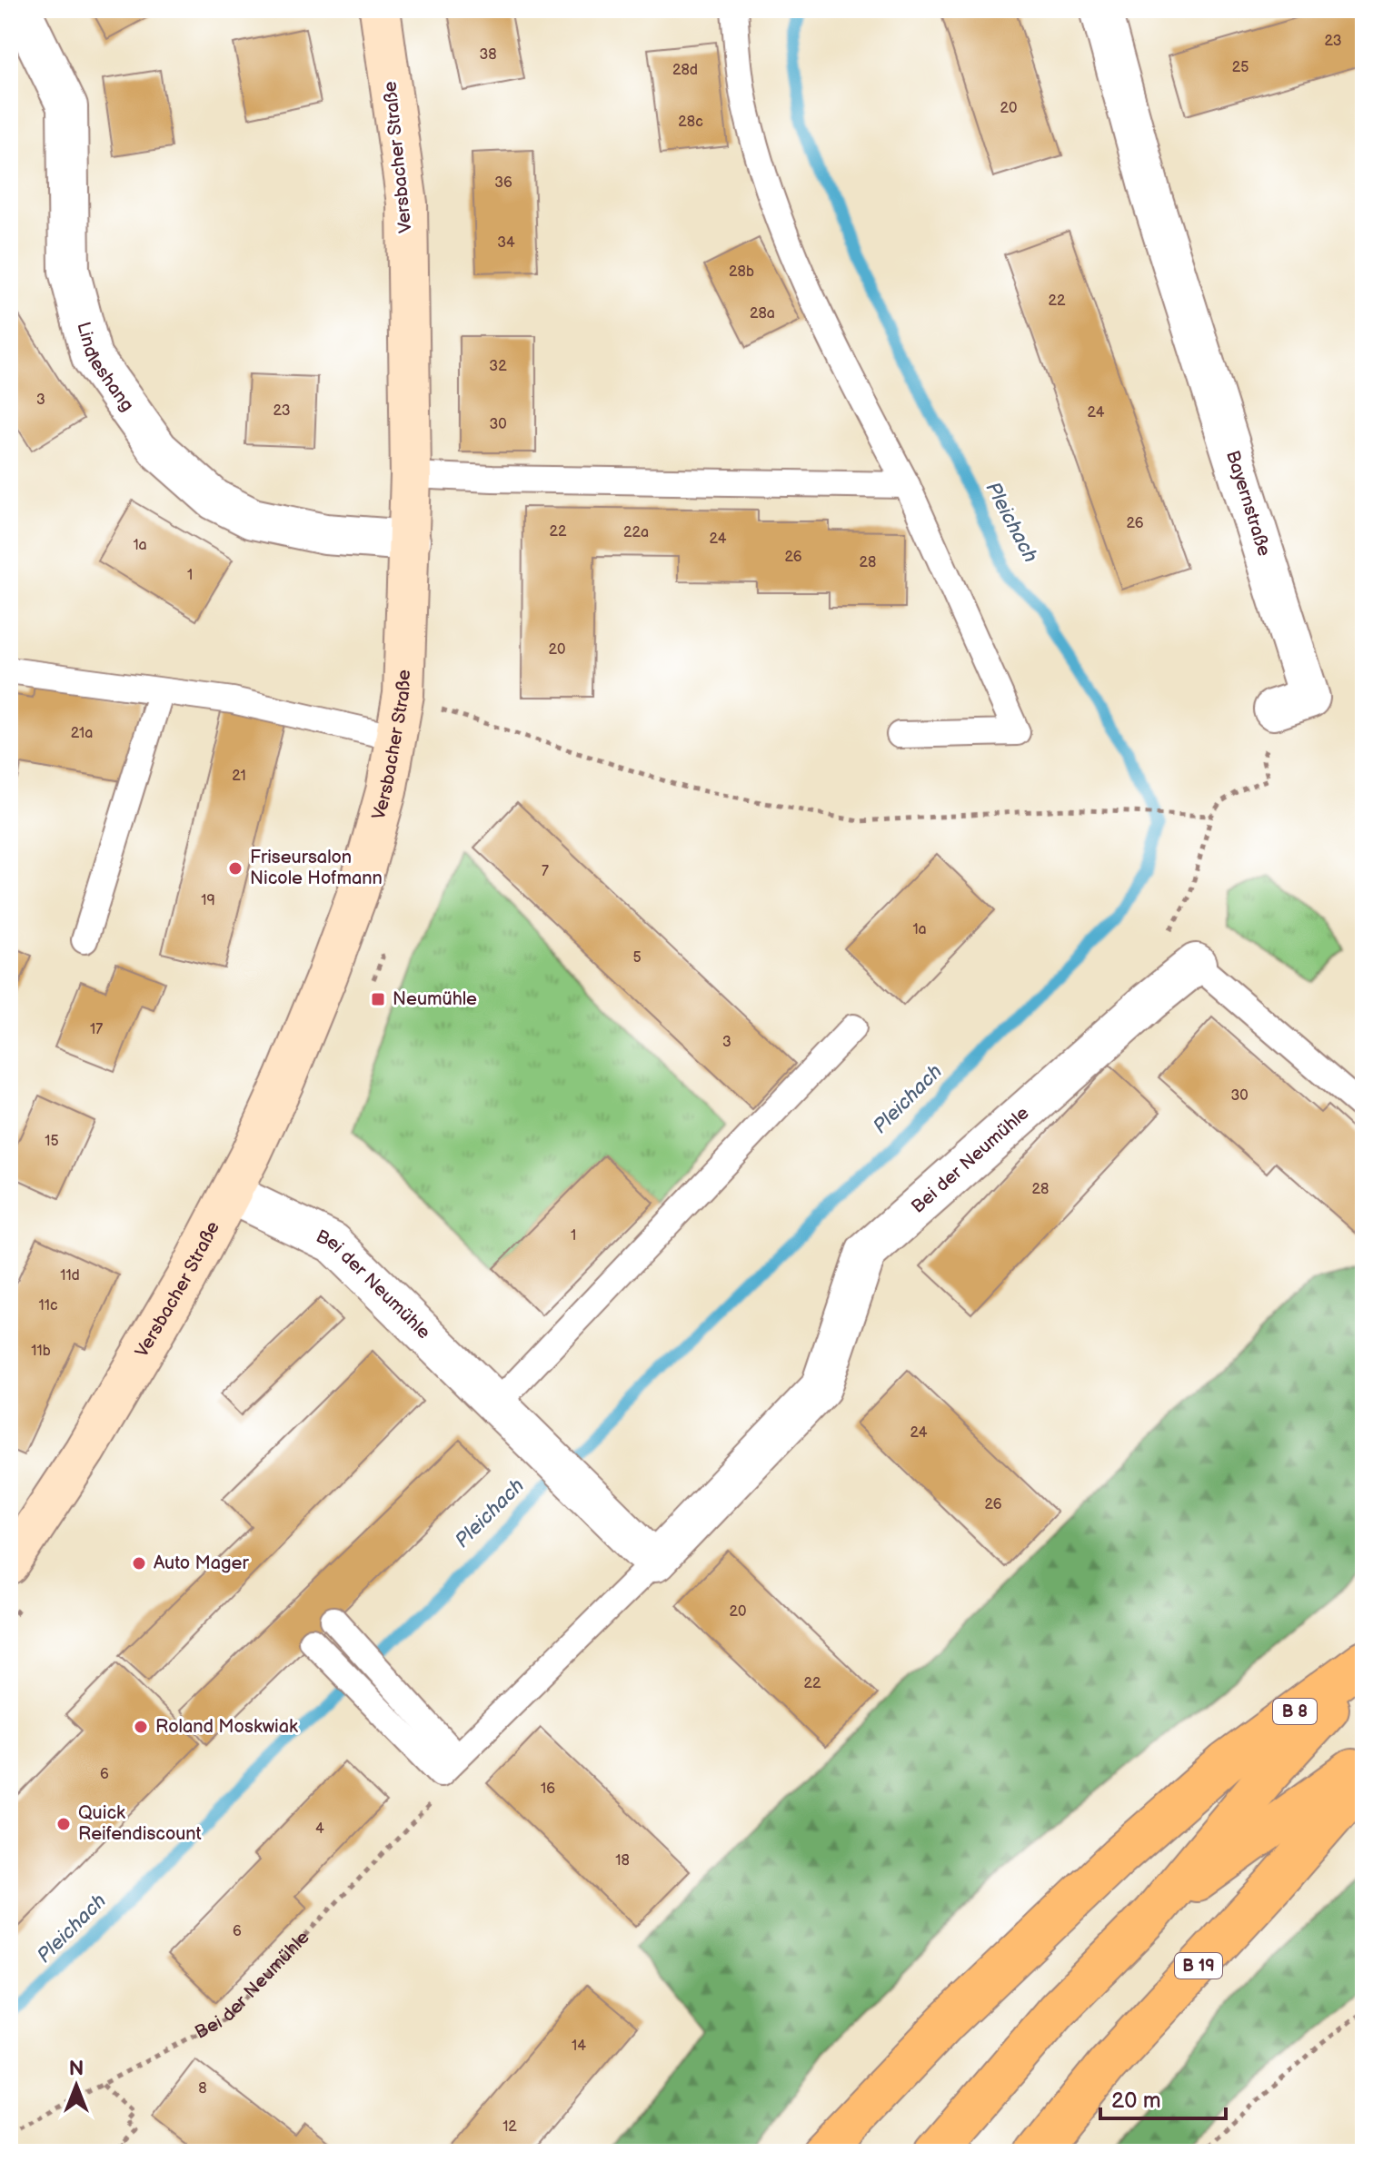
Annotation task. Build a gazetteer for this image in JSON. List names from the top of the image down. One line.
{"streets":{"highway":["B 8","B 19"],"main road":["Versbacher Straße"],"street":["Lindleshang","Bayernstraße","Bei der Neumühle"]},"crossings":[["Versbacher Straße","Lindleshang"],["Versbacher Straße","Bei der Neumühle"]],"water":["Pleichach"],"places":{"other":["Friseursalon Nicole Hofmann","Auto Mager","Roland Moskwiak","Quick Reifendiscount"],"transit":["Neumühle"]},"house_numbers":["23","38","25","28d","20","28c","36","34","28b","22","28a","32","3","23","24","30","26","22","22a","24","1a","26","28","1","20","21a","21","7","19","1a","5","17","3","30","15","28","1","11d","11c","11b","24","26","20","22","6","16","4","18","6","14","8","12"],"scale_bar":"20 m","north":"top"}
